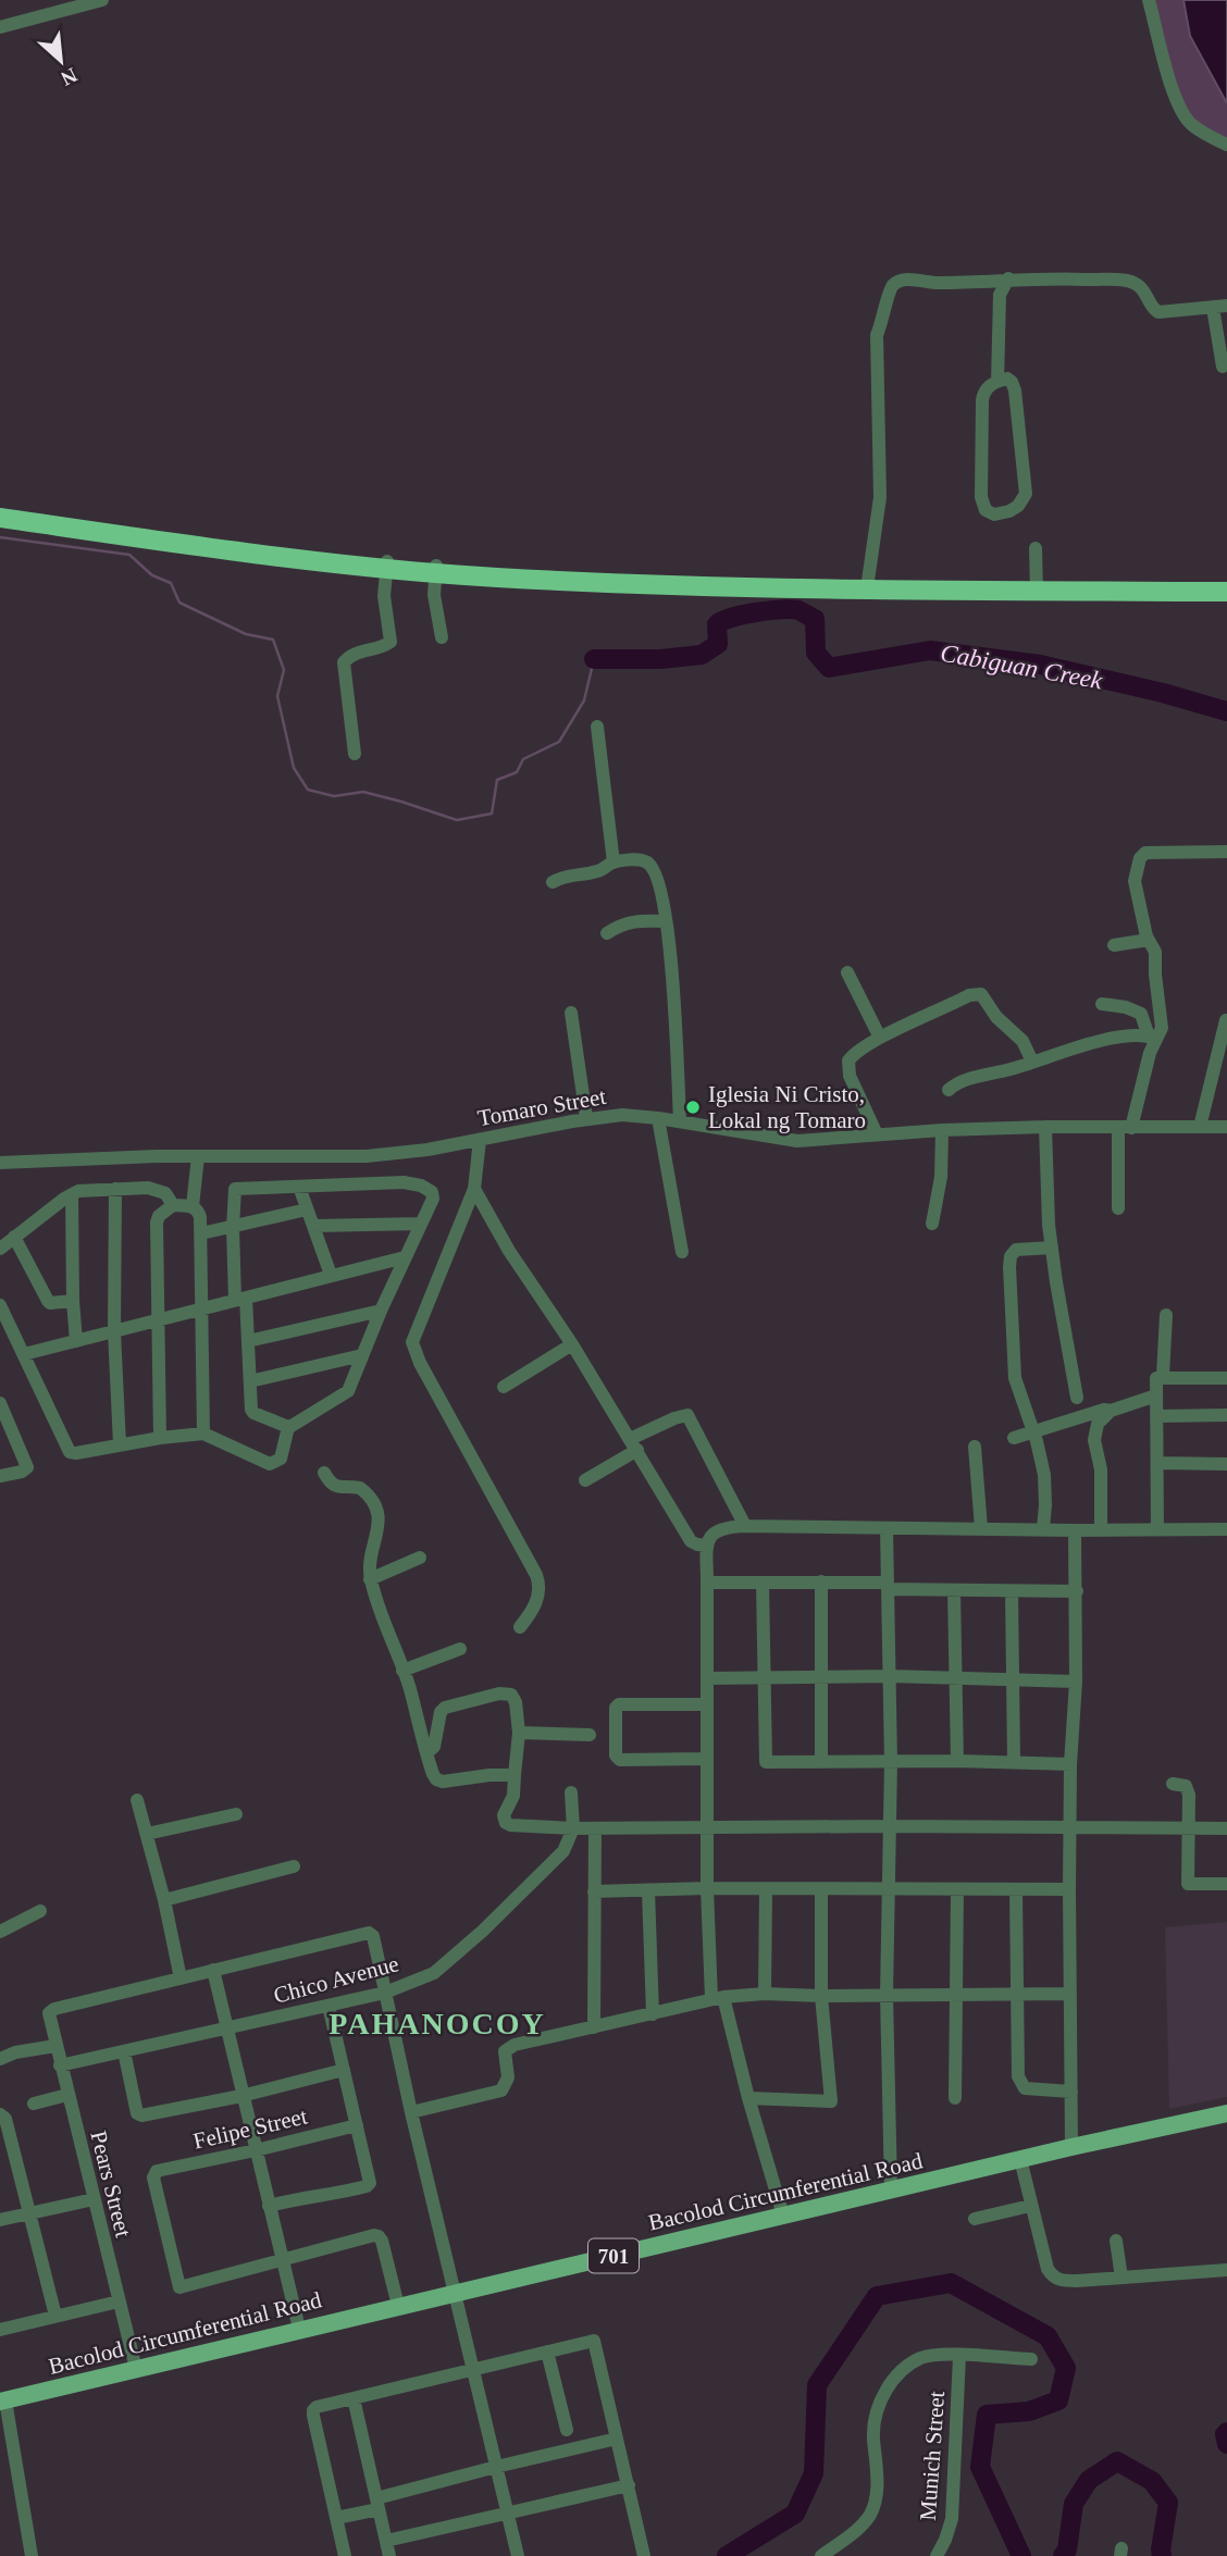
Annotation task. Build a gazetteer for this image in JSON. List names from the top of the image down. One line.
{"streets":{"main road":["Bacolod Circumferential Road","701"],"street":["Tomaro Street","Chico Avenue","Felipe Street","Pears Street","Munich Street"]},"crossings":[["Chico Avenue","Pears Street"],["Pears Street","Bacolod Circumferential Road"]],"districts":["PAHANOCOY"],"water":["Cabiguan Creek"],"places":["Iglesia Ni Cristo, Lokal ng Tomaro"],"north":"bottom right"}
